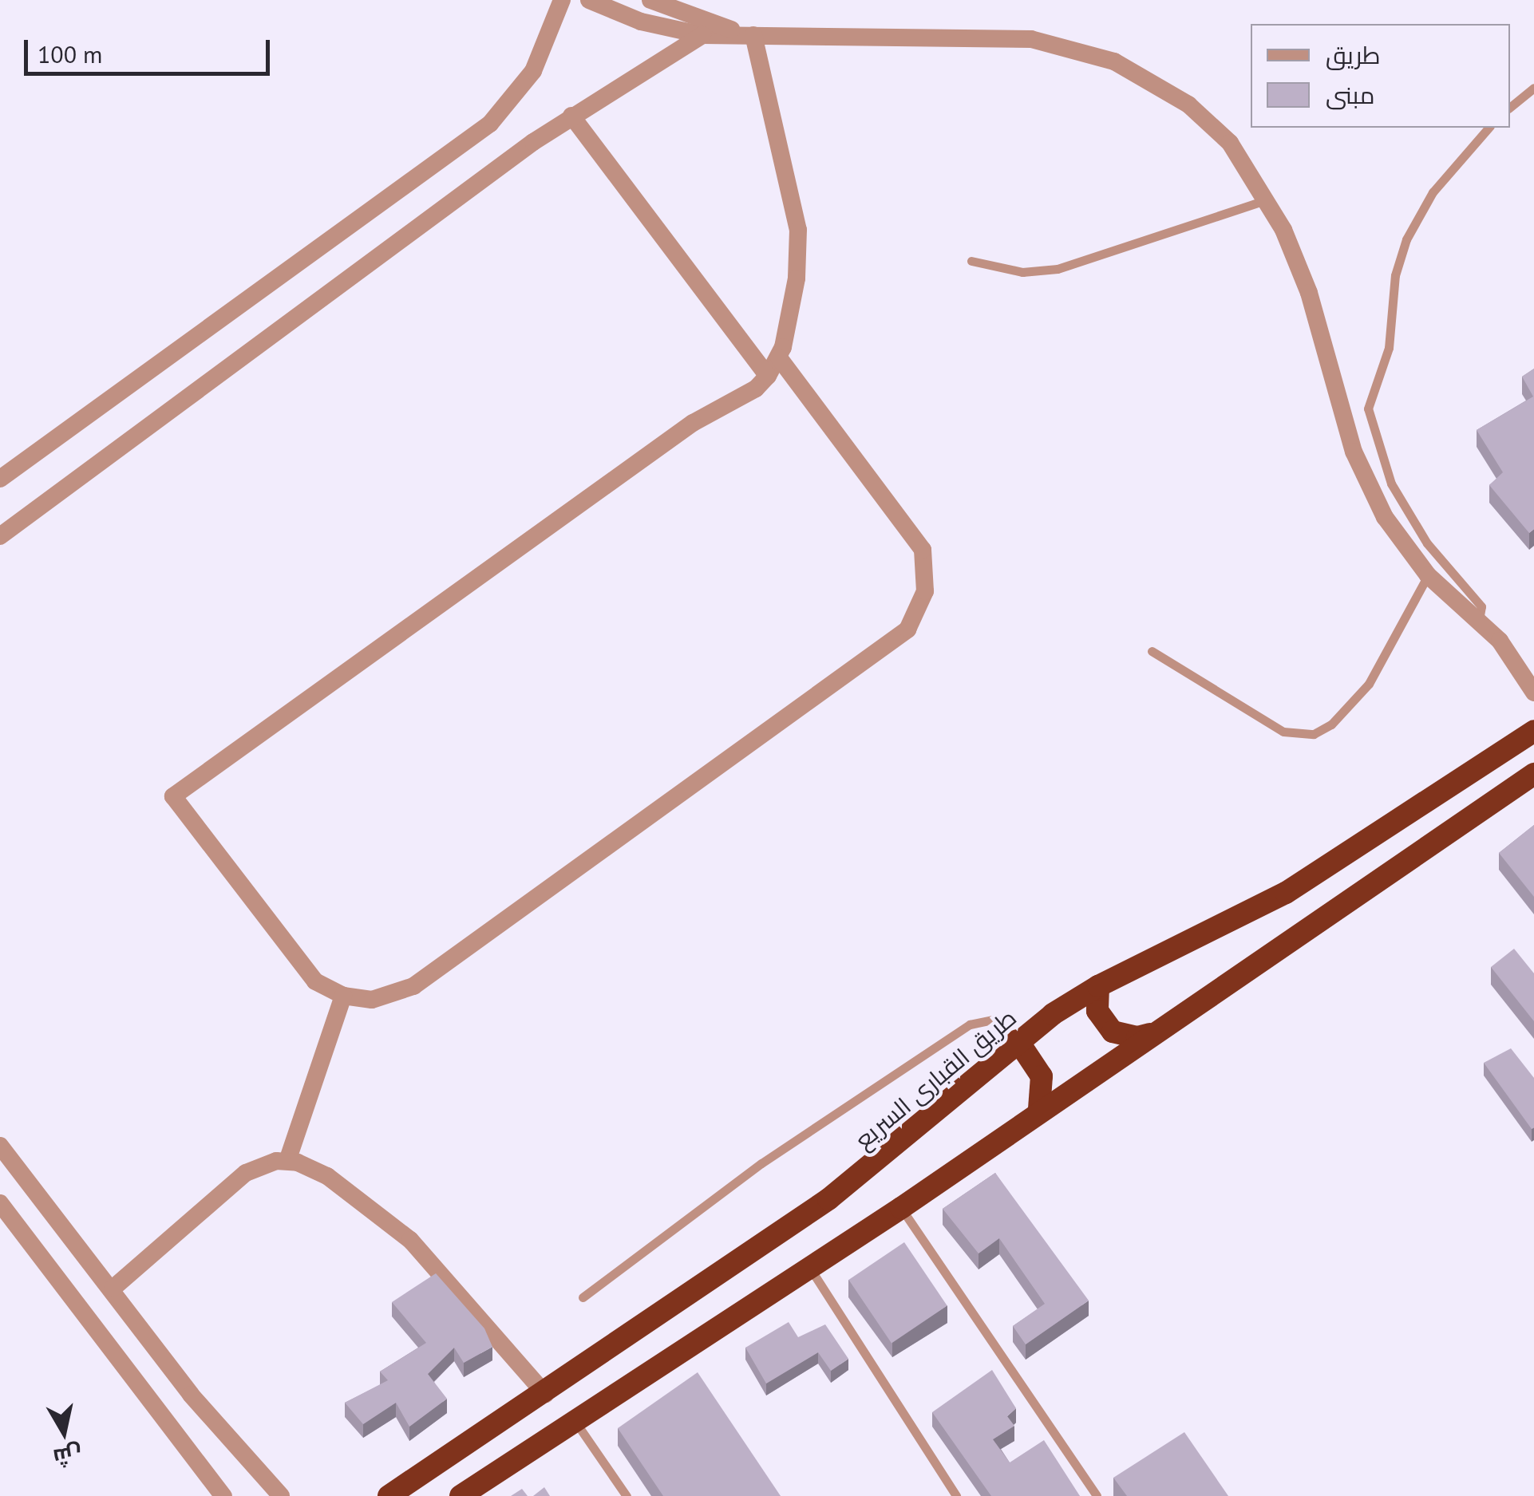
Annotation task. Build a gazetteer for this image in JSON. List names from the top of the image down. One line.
{"streets":{"highway":["طريق القبارى السريع"]},"legend":["طريق","مبنى"],"scale_bar":"100 m","north":"bottom"}
